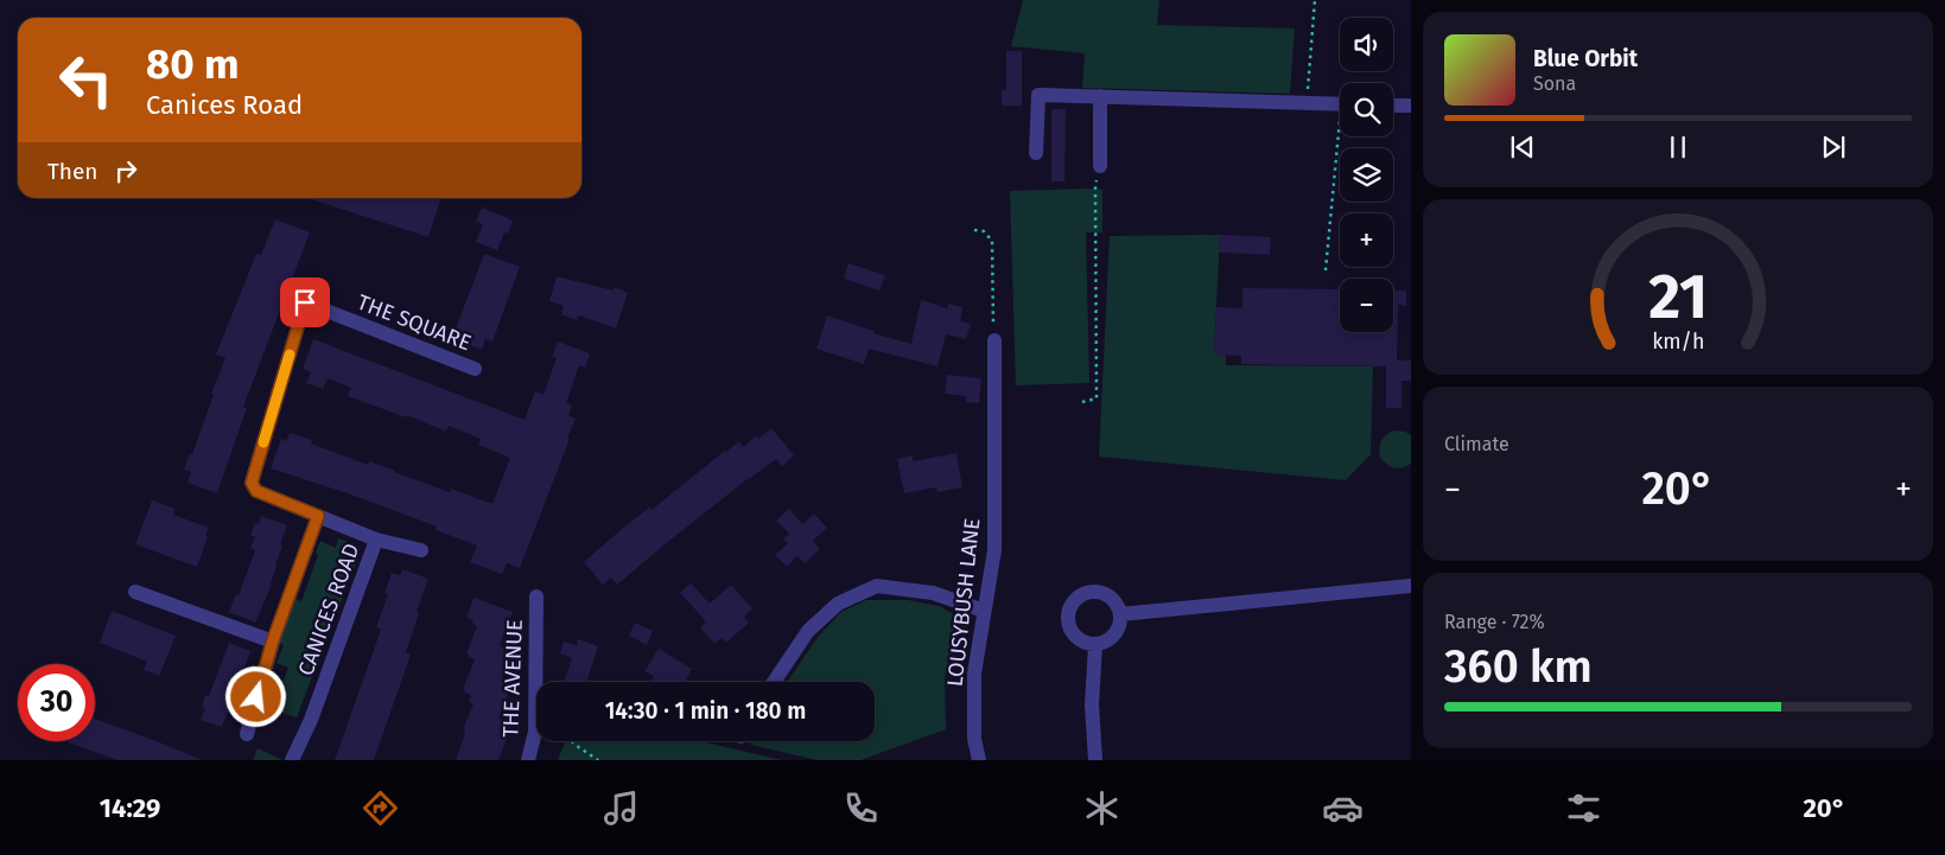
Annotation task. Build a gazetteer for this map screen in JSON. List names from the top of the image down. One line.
{"streets":{"street":["THE SQUARE","LOUSYBUSH LANE","CANICES ROAD","THE AVENUE"]},"crossings":[["THE SQUARE","CANICES ROAD"]],"page":{"map_buttons":["+","−"],"turn":["80 m","Canices Road"],"song":["Blue Orbit","Sona"],"then":"Then","tile":["Climate",["Range · 72%","360 km"]],"heat":["−","20°","+"],"limit":"30","trip":"14:30 · 1 min · 180 m","tabs":["14:29","20°"],"gauge":["21","km/h"]}}
